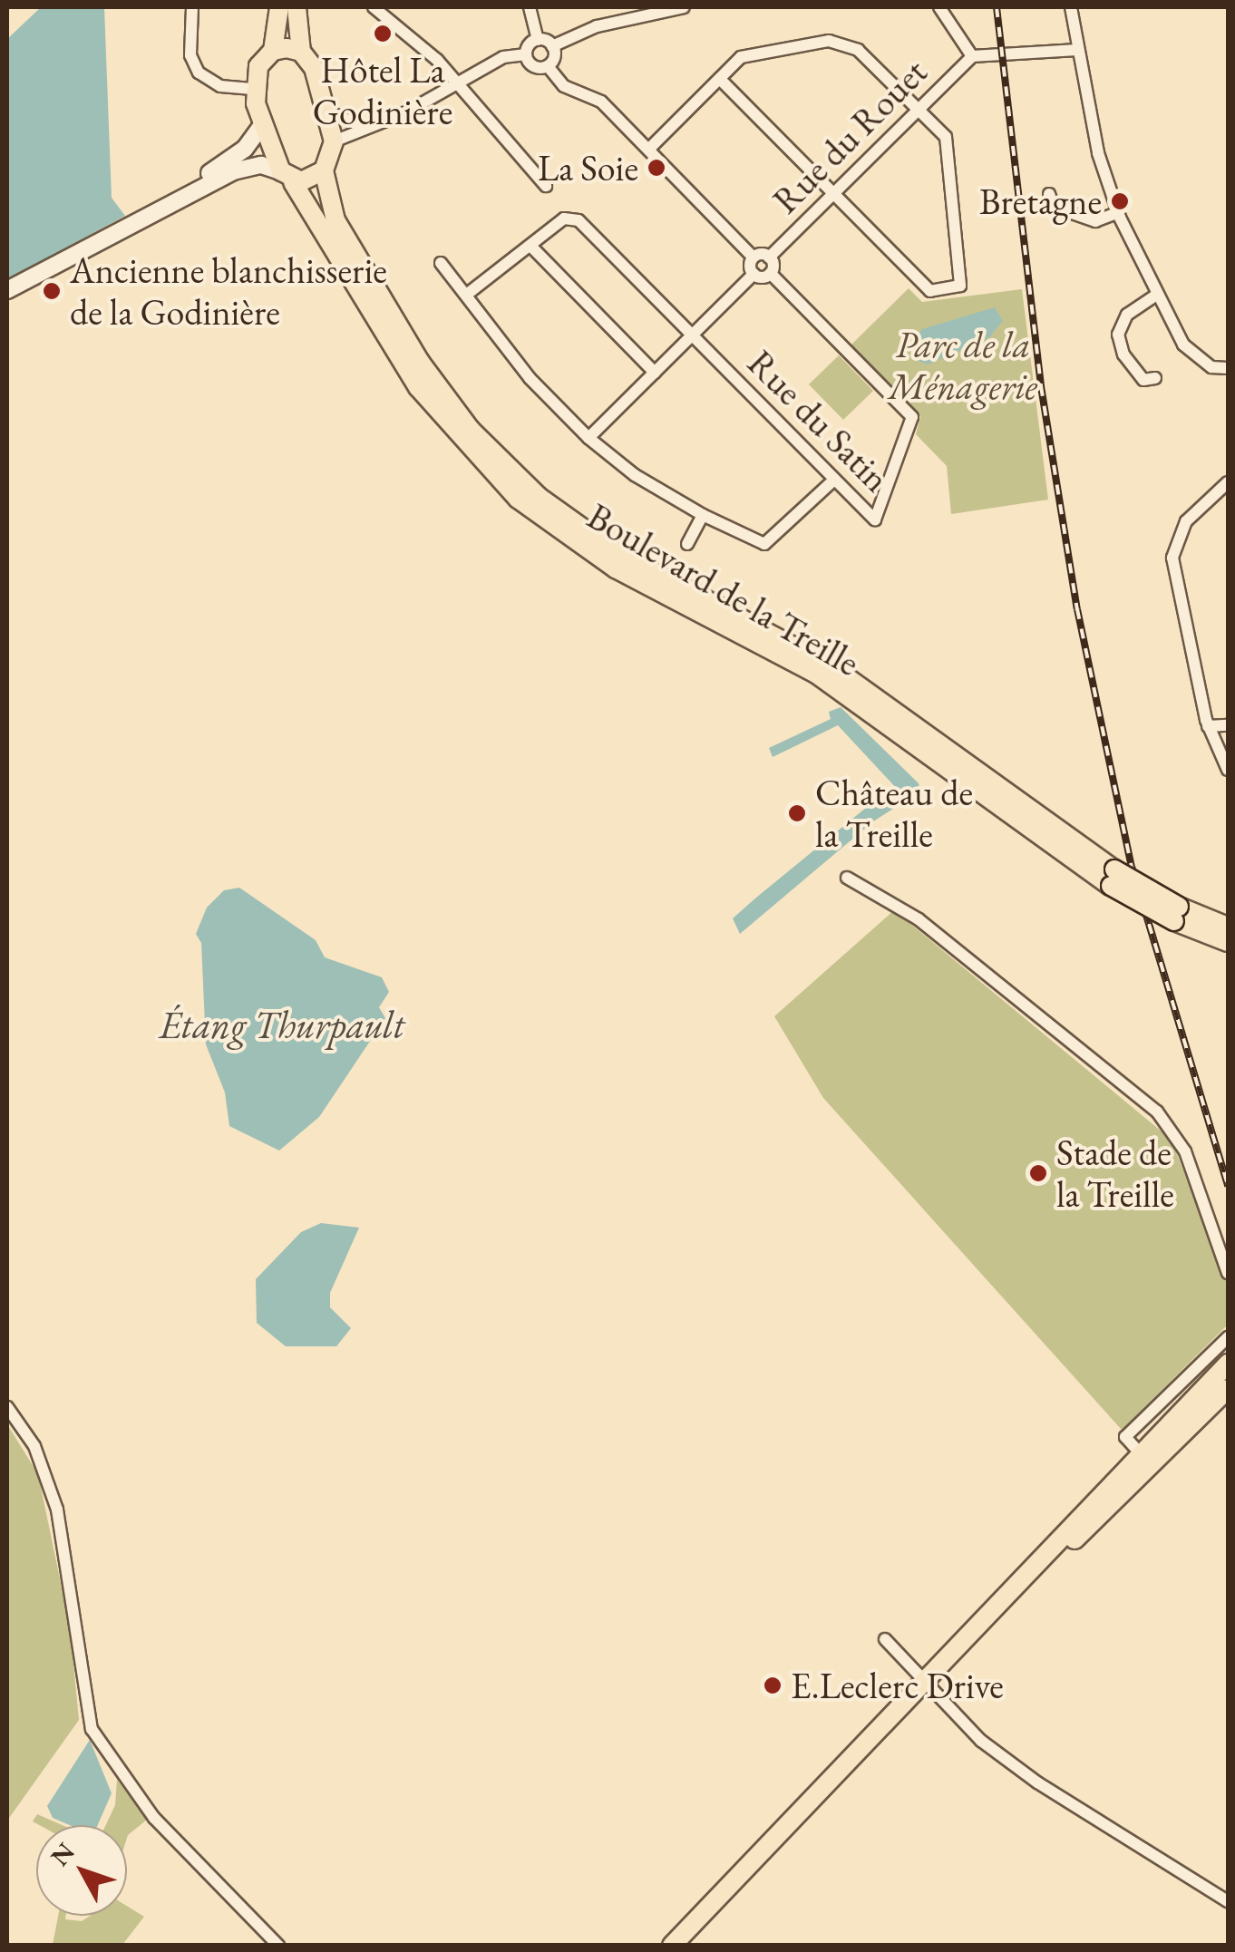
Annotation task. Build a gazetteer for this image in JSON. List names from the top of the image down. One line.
{"streets":{"main road":["Boulevard de la Treille"],"street":["Rue du Rouet","Rue du Satin"]},"crossings":[["Rue du Rouet","Rue du Satin"]],"water":["Étang Thurpault"],"parks":["Parc de la Ménagerie"],"places":["Hôtel La Godinière","La Soie","Bretagne","Ancienne blanchisserie de la Godinière","Château de la Treille","Stade de la Treille","E.Leclerc Drive"],"north":"top left"}
